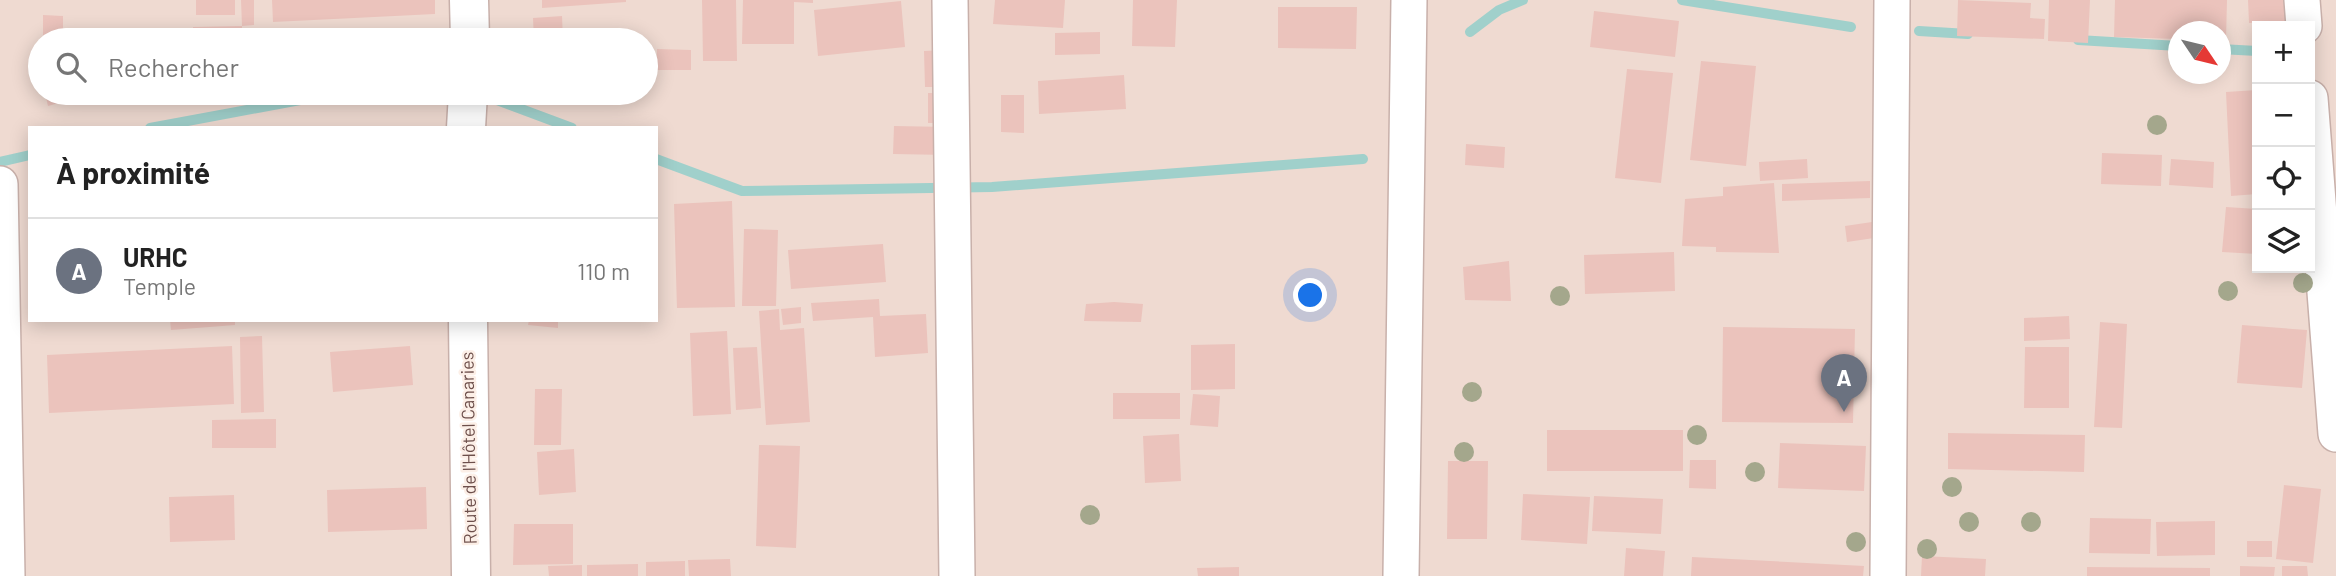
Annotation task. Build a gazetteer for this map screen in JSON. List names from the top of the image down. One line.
{"streets":{"street":["Route de l'Hôtel Canaries"]},"north":"bottom right","page":{"map_buttons":["+","−"],"search":"Rechercher","heading":"À proximité","list":[{"mark":"A","name":"URHC","note":"Temple","value":"110 m"}],"pins":"A"}}
